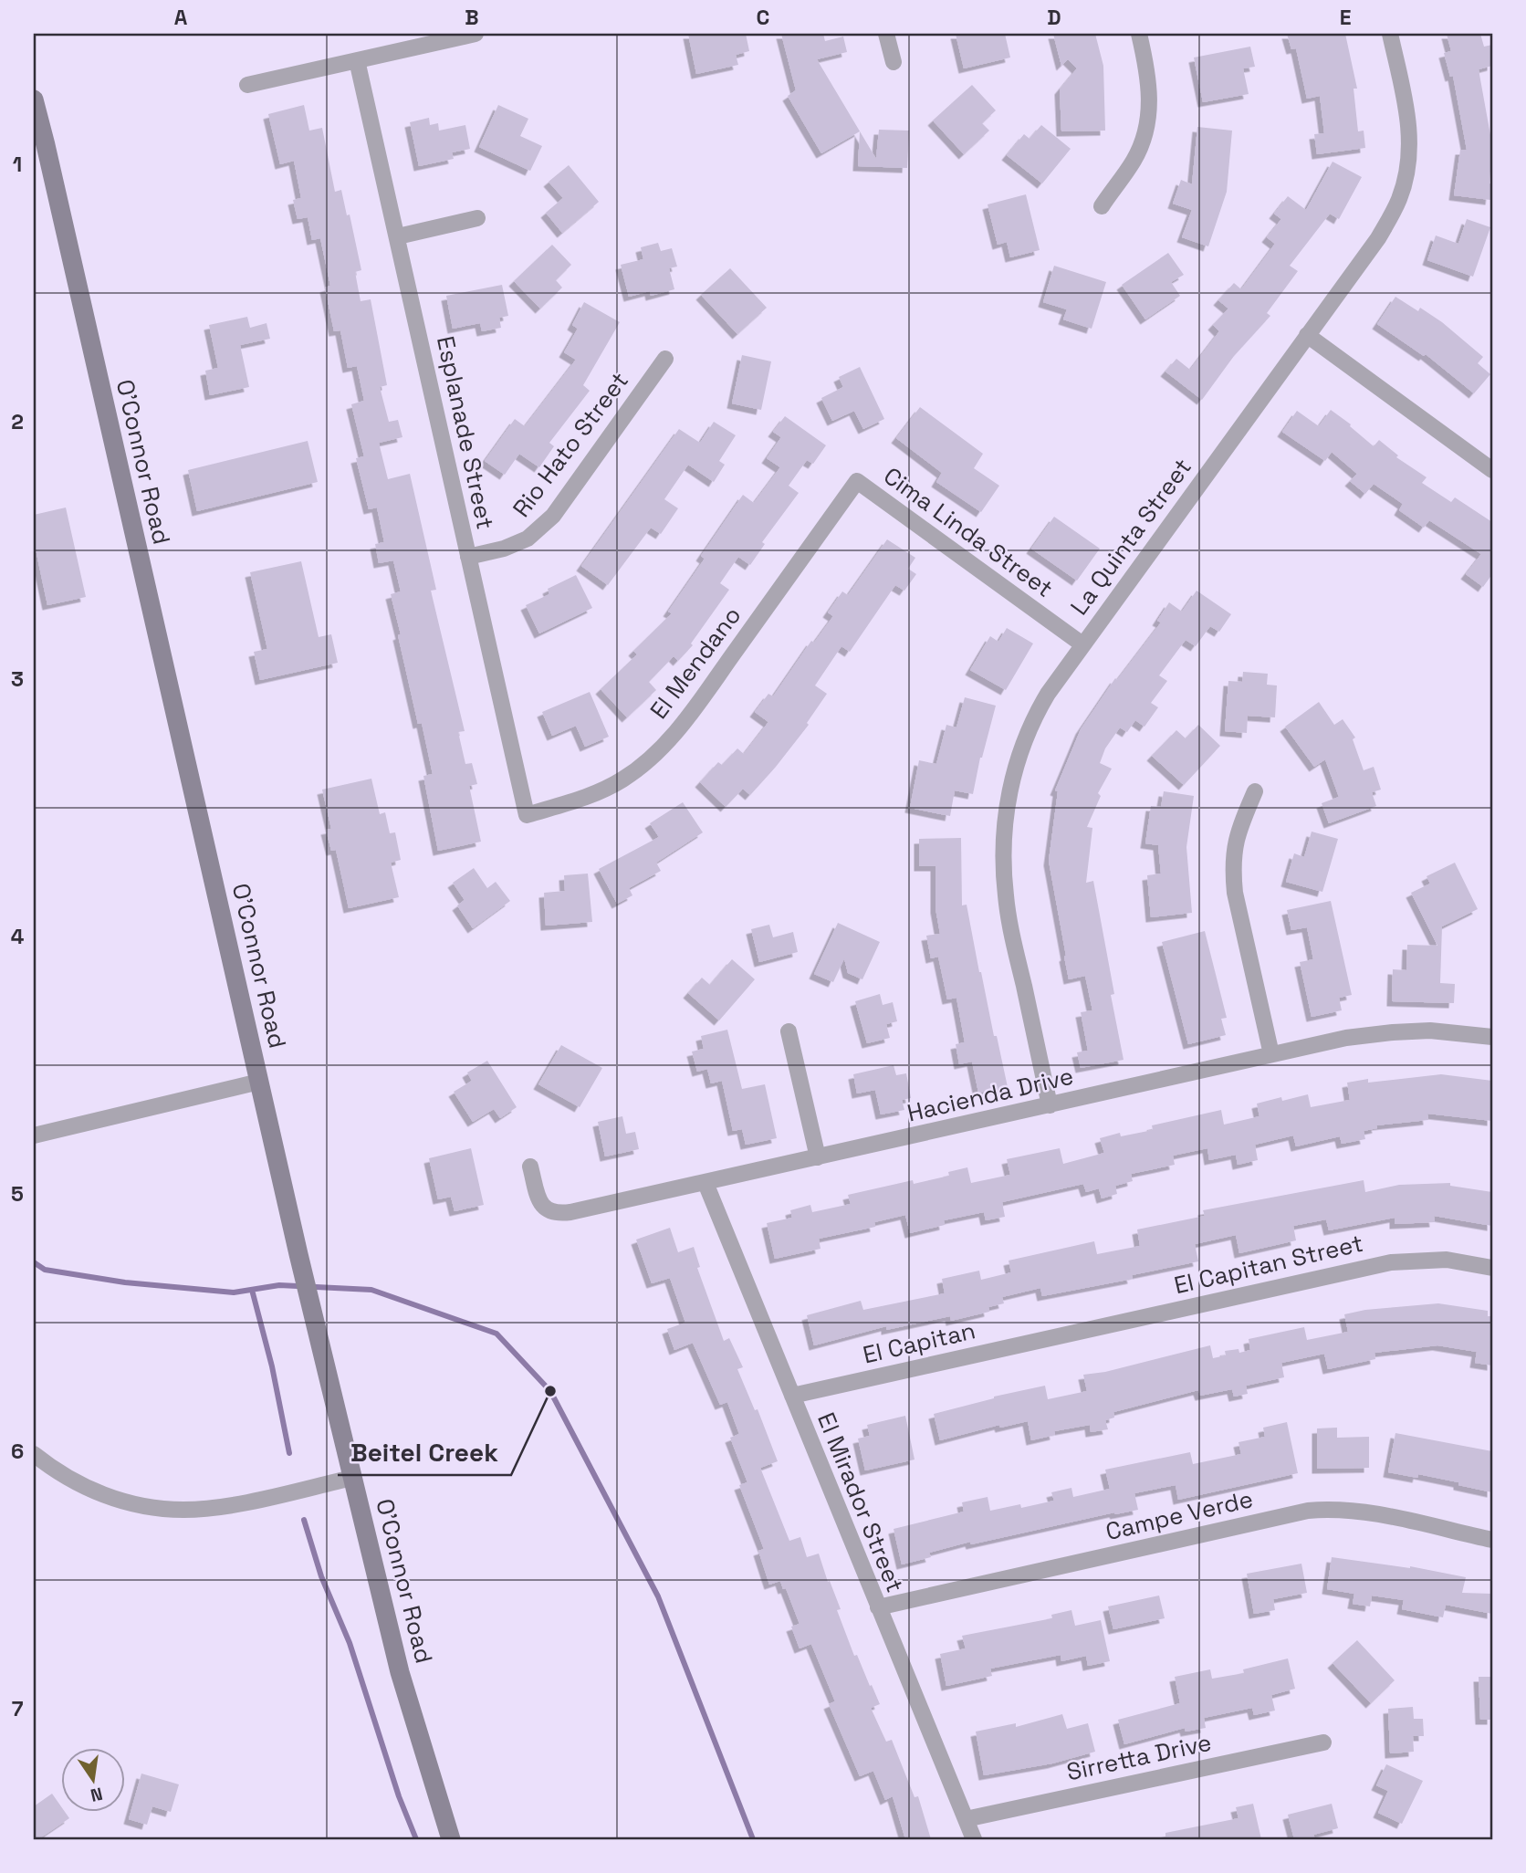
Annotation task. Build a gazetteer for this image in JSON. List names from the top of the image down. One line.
{"streets":{"main road":["O'Connor Road"],"street":["Esplanade Street","Rio Hato Street","Cima Linda Street","La Quinta Street","El Mendano","Hacienda Drive","El Capitan Street","El Capitan","El Mirador Street","Campe Verde","Sirretta Drive"]},"crossings":[["Esplanade Street","Rio Hato Street"],["Esplanade Street","El Mendano"],["Cima Linda Street","La Quinta Street"],["Cima Linda Street","El Mendano"],["La Quinta Street","Hacienda Drive"],["Hacienda Drive","El Mirador Street"],["El Capitan Street","El Capitan"],["El Capitan","El Mirador Street"],["El Mirador Street","Campe Verde"],["El Mirador Street","Sirretta Drive"]],"places":["Beitel Creek"],"north":"bottom","grid":{"columns":["A","B","C","D","E"],"rows":["1","2","3","4","5","6","7"]}}
